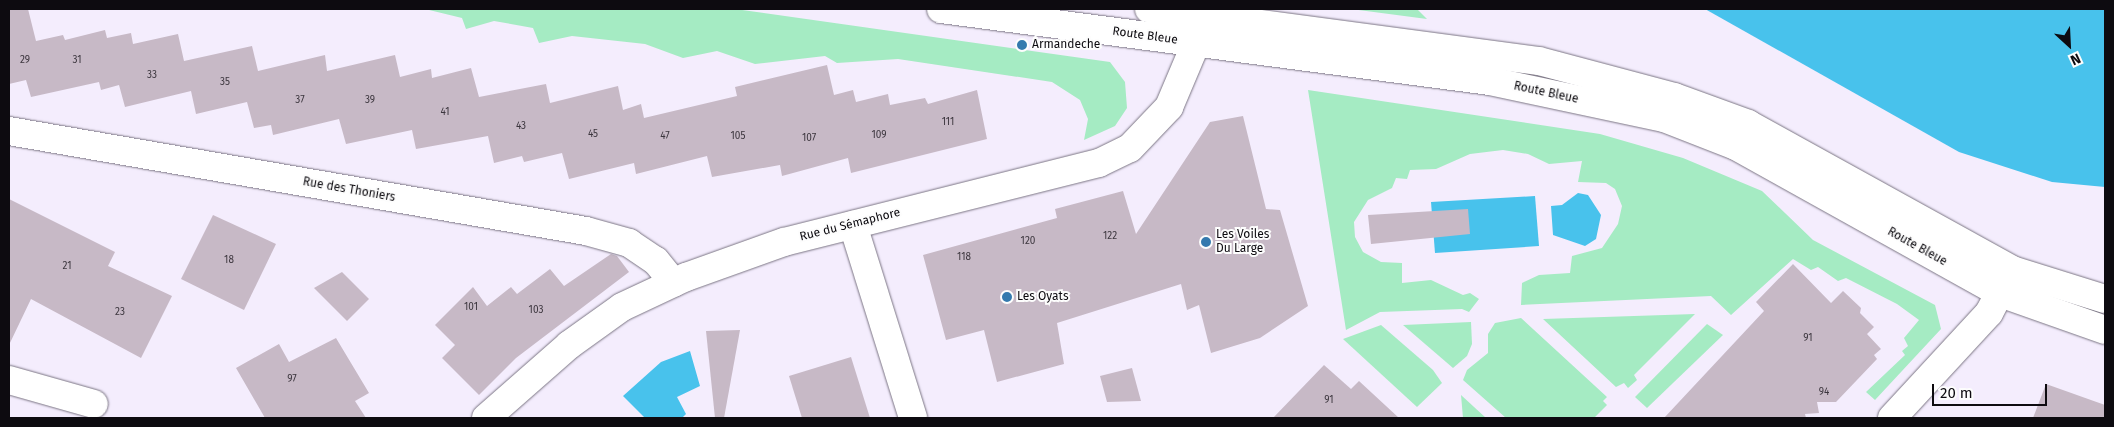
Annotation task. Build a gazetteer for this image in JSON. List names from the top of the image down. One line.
{"streets":{"street":["Route Bleue","Rue des Thoniers","Rue du Sémaphore"]},"crossings":[["Route Bleue","Rue du Sémaphore"],["Rue des Thoniers","Rue du Sémaphore"]],"places":["Armandeche","Les Voiles Du Large","Les Oyats"],"house_numbers":["29","31","33","35","37","39","41","111","43","45","109","47","105","107","122","120","118","18","21","101","103","23","91","97","94","91"],"scale_bar":"20 m","north":"bottom right"}
